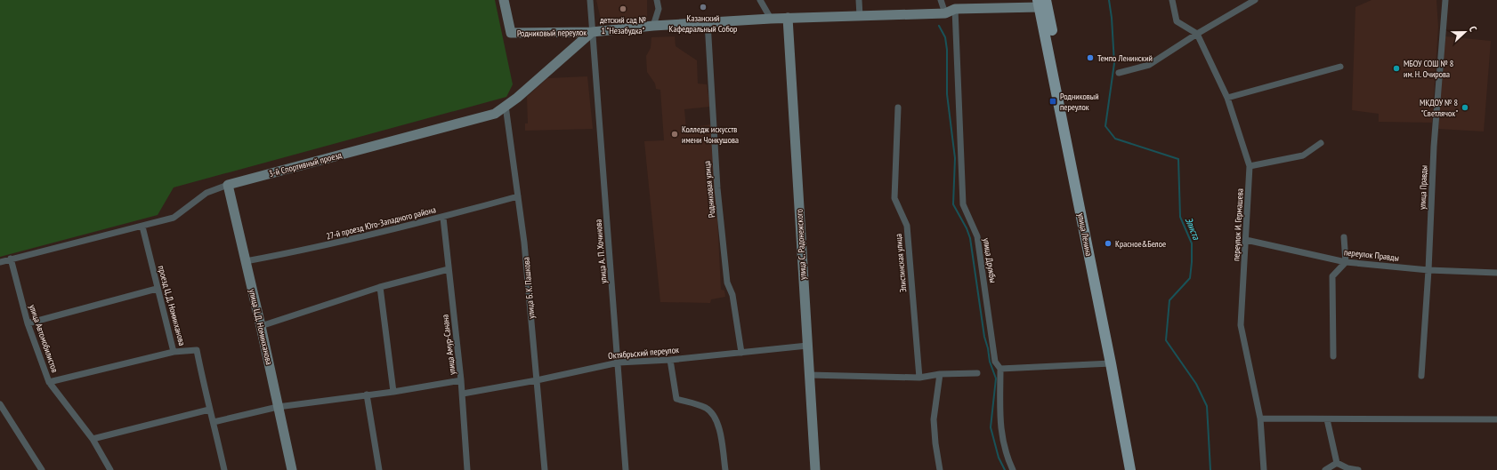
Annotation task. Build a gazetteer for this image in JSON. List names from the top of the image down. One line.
{"streets":{"main road":["улица Ленина"],"street":["Родниковый переулок","3-й Спортивный проезд","улица Правды","Родниковая улица","27-й проезд Юго-Западного района","переулок И. Гермашева","улица С. Радонежского","улица А. П. Хочинова","переулок Правды","улица Дружбы","Элистинская улица","улица Б. К. Пашкова","проезд Ц. Д. Номинханова","улица Ц.Д. Номинханова","улица Автомобилистов","улица Амур-Санана","Октябрьский переулок"]},"crossings":[["Родниковый переулок","3-й Спортивный проезд"],["Родниковый переулок","Родниковая улица"],["Родниковый переулок","улица Ленина"],["Родниковый переулок","улица С. Радонежского"],["Родниковый переулок","улица А. П. Хочинова"],["Родниковый переулок","улица Дружбы"],["3-й Спортивный проезд","улица А. П. Хочинова"],["3-й Спортивный проезд","улица Б. К. Пашкова"],["3-й Спортивный проезд","проезд Ц. Д. Номинханова"],["3-й Спортивный проезд","улица Ц.Д. Номинханова"],["3-й Спортивный проезд","улица Автомобилистов"],["улица Правды","переулок Правды"],["Родниковая улица","Октябрьский переулок"],["27-й проезд Юго-Западного района","улица Б. К. Пашкова"],["27-й проезд Юго-Западного района","улица Ц.Д. Номинханова"],["27-й проезд Юго-Западного района","улица Амур-Санана"],["переулок И. Гермашева","переулок Правды"],["улица С. Радонежского","Октябрьский переулок"],["улица А. П. Хочинова","Октябрьский переулок"],["улица Б. К. Пашкова","Октябрьский переулок"],["улица Амур-Санана","Октябрьский переулок"]],"water":["Элиста"],"places":{"other":["Казанский Кафедральный Собор","детский сад № 1 \"Незабудка\"","Темпо Ленинский","МБОУ СОШ № 8 им. Н. Очирова","МКДОУ № 8 \"Светлячок\"","Колледж искусств имени Чонкушова","Красное&Белое"],"transit":["Родниковый переулок"]},"north":"right"}
